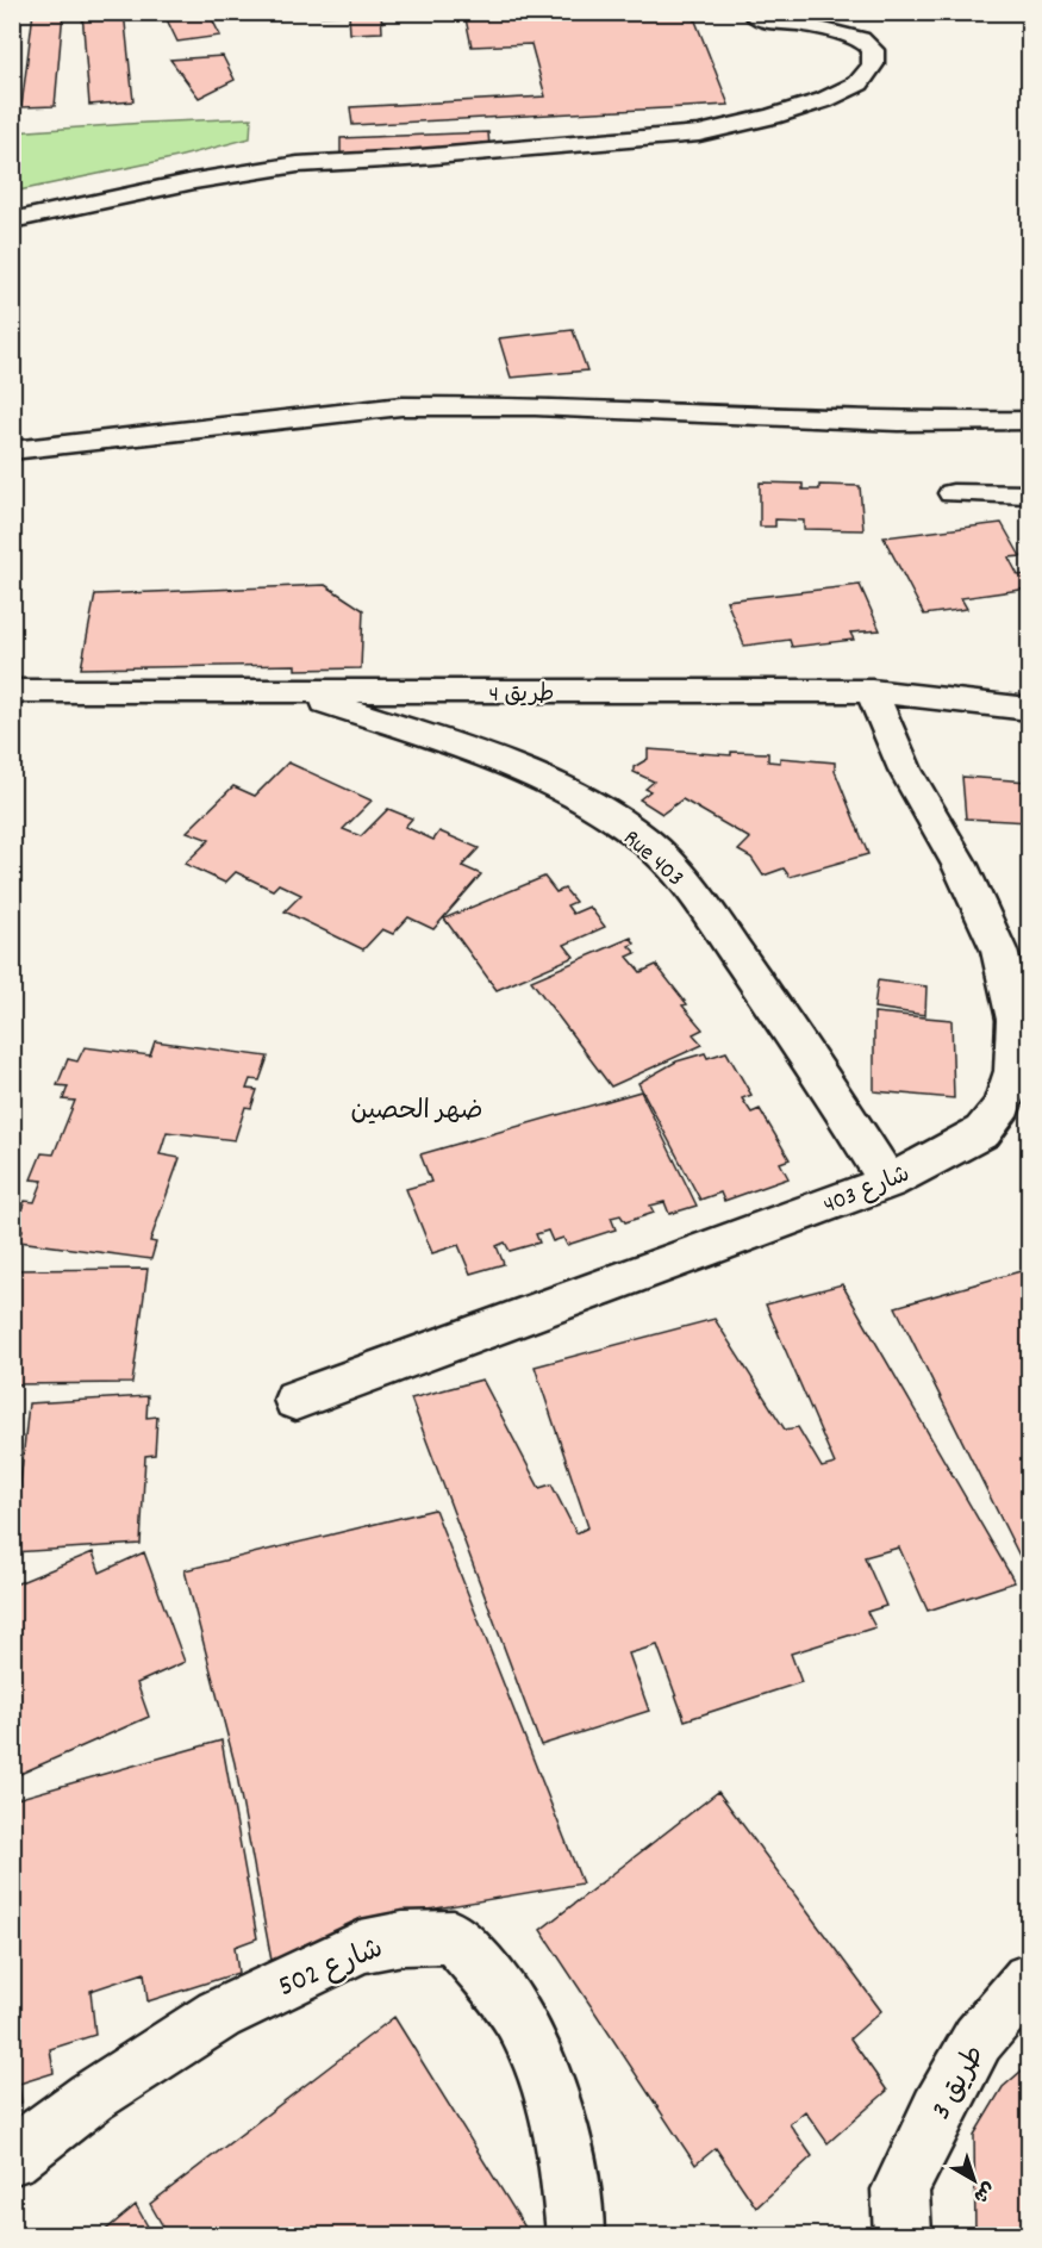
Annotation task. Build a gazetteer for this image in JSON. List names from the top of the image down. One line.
{"streets":{"street":["طريق 4","Rue 403","شارع 403","شارع 502","طريق 3"]},"crossings":[["طريق 4","Rue 403"],["طريق 4","شارع 403"],["Rue 403","شارع 403"]],"districts":["ضهر الحصين"],"north":"bottom right"}
